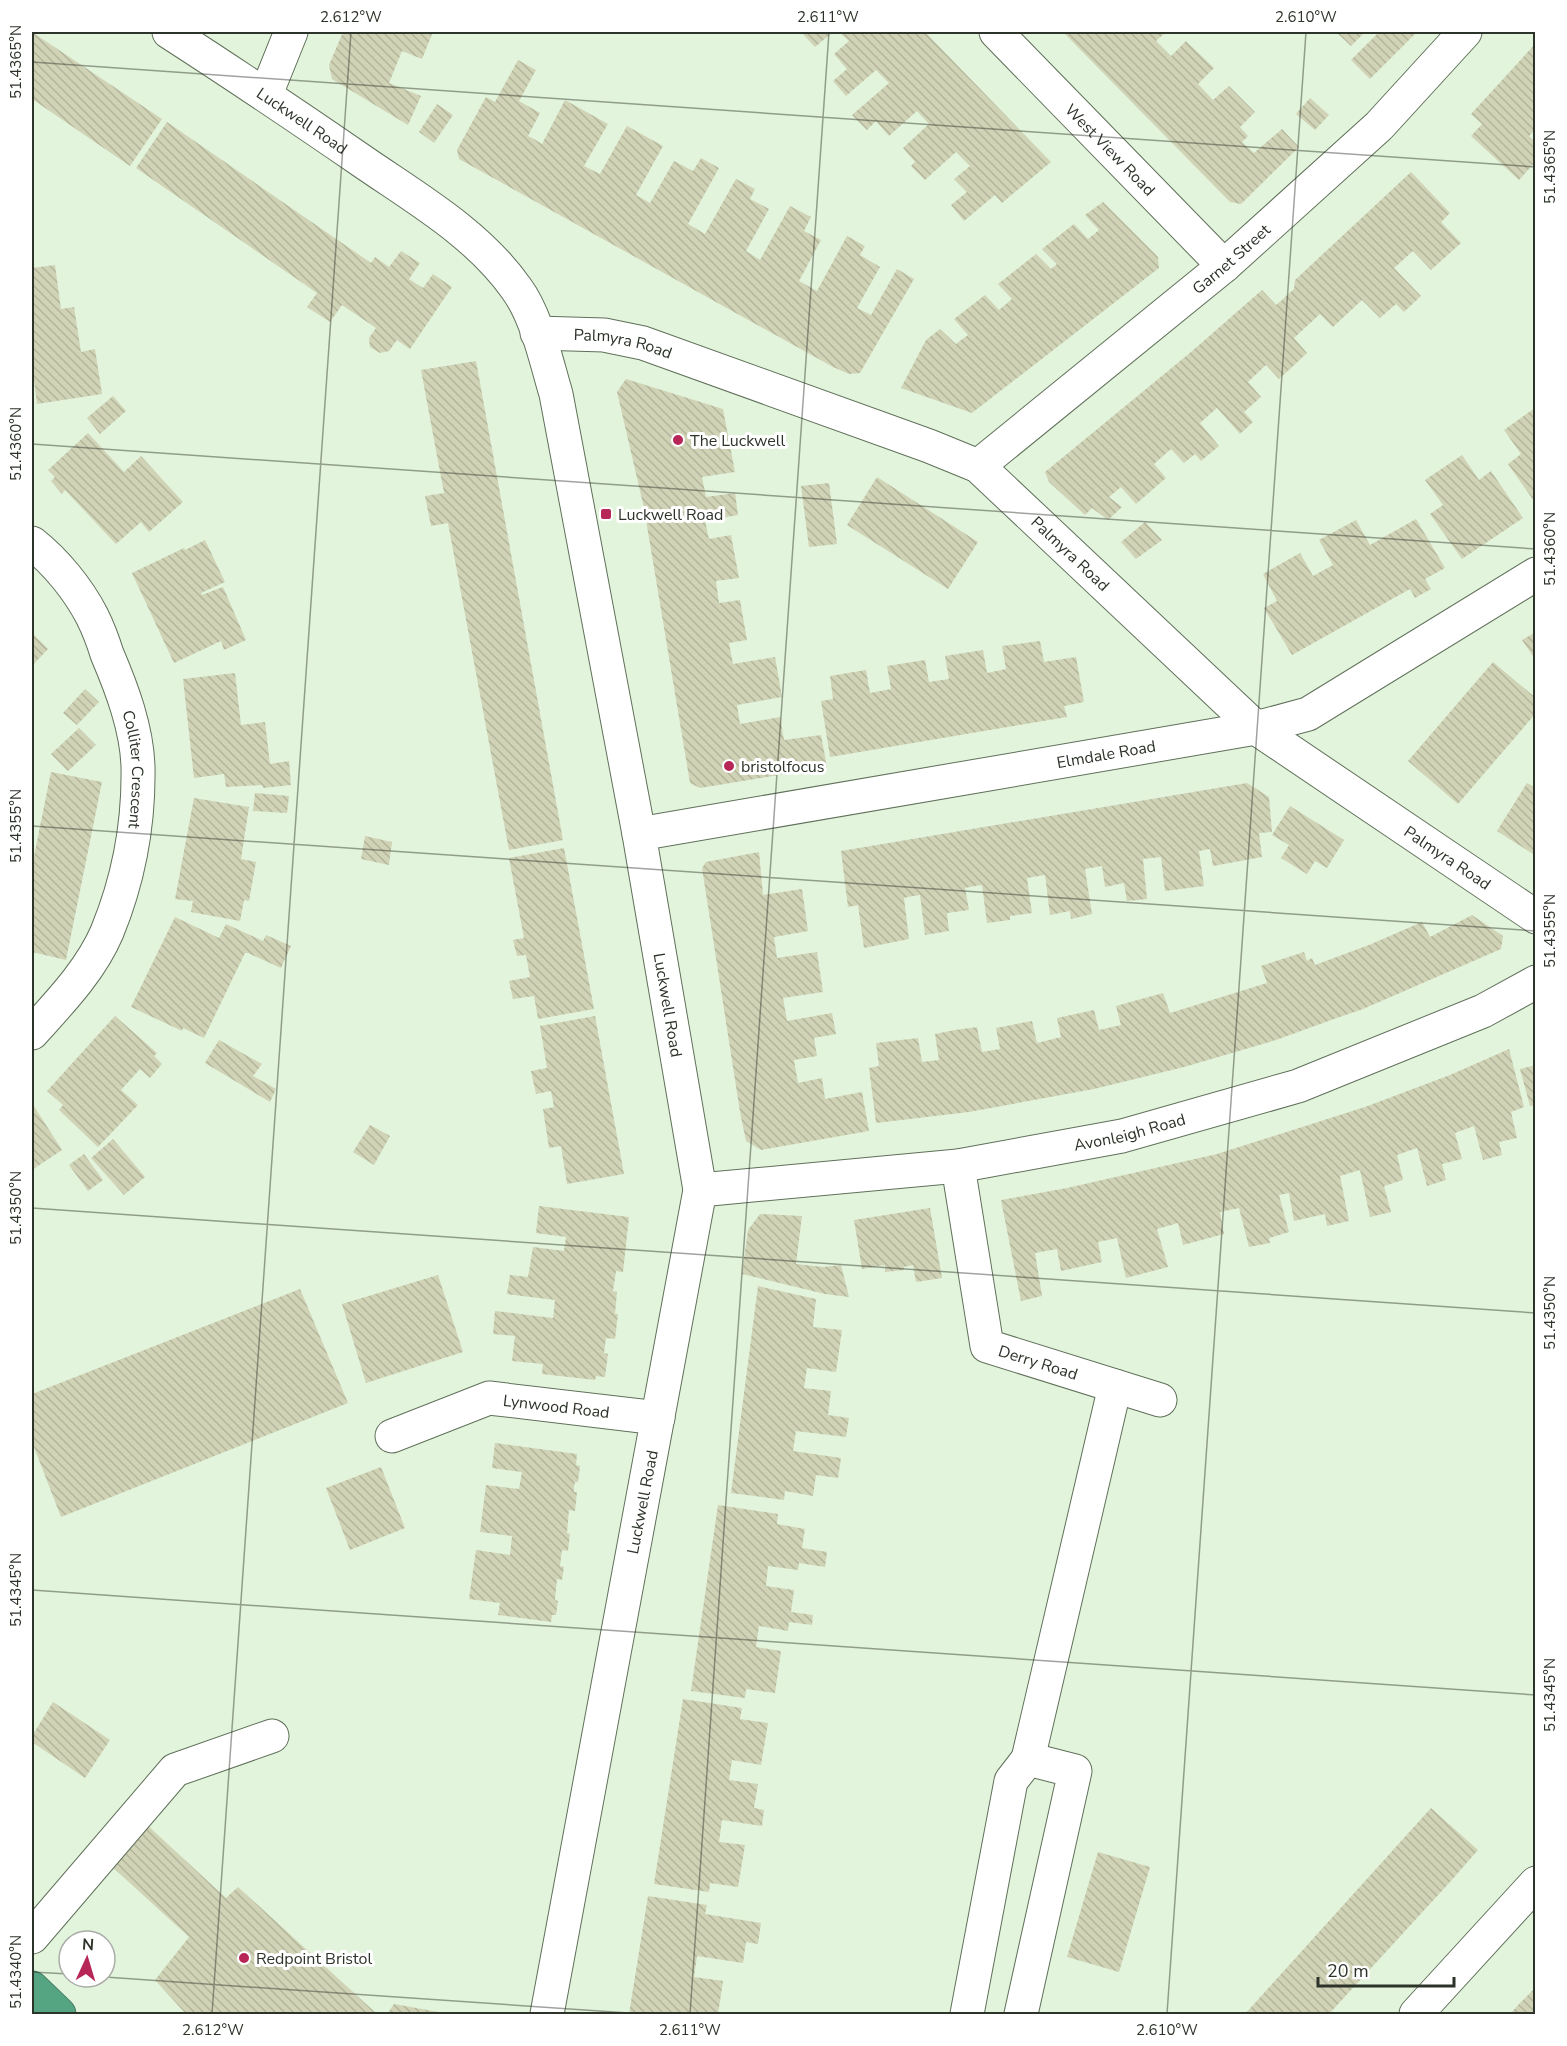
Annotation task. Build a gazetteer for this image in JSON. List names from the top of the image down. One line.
{"streets":{"street":["Luckwell Road","West View Road","Garnet Street","Palmyra Road","Elmdale Road","Colliter Crescent","Avonleigh Road","Derry Road","Lynwood Road"]},"crossings":[["Luckwell Road","Palmyra Road"],["Luckwell Road","Elmdale Road"],["Luckwell Road","Avonleigh Road"],["Luckwell Road","Lynwood Road"],["West View Road","Garnet Street"],["Garnet Street","Palmyra Road"],["Palmyra Road","Elmdale Road"],["Avonleigh Road","Derry Road"]],"places":{"other":["The Luckwell","bristolfocus","Redpoint Bristol"],"transit":["Luckwell Road"]},"scale_bar":"20 m","north":"top","coordinates":["2.612°W","2.611°W","2.610°W","51.4365°N","51.4360°N","51.4355°N","51.4350°N","51.4345°N","51.4340°N"]}
